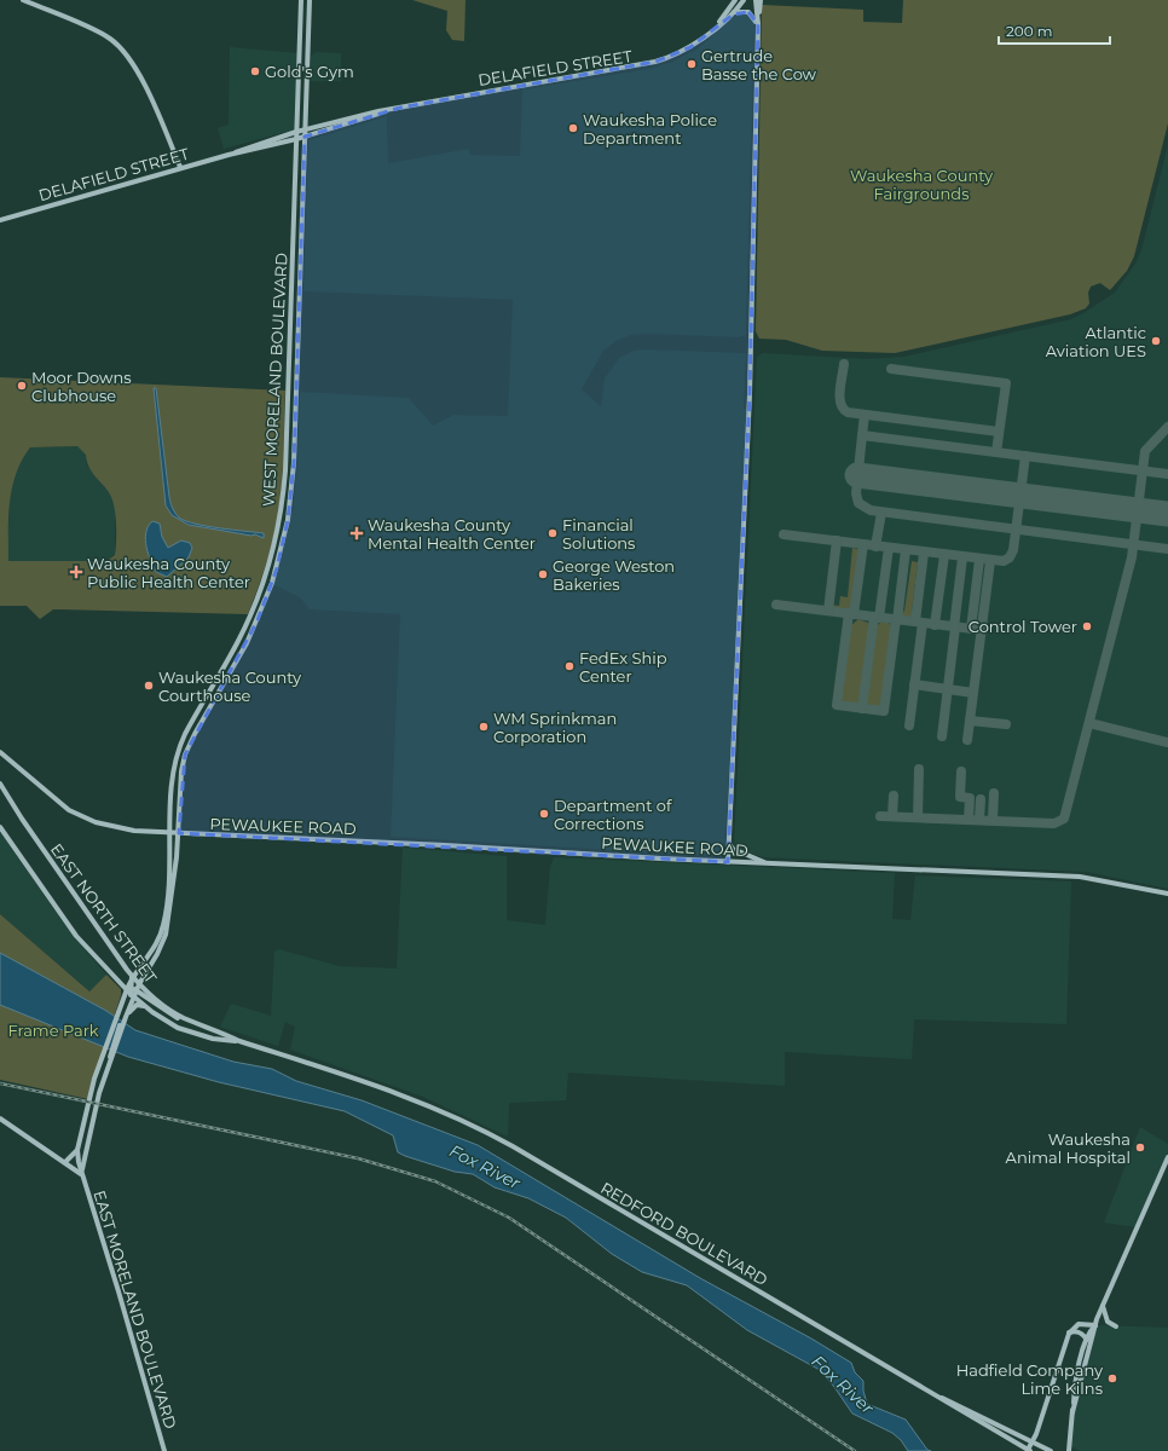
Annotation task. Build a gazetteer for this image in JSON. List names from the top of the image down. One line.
{"streets":{"main road":["DELAFIELD STREET","WEST MORELAND BOULEVARD","PEWAUKEE ROAD","EAST NORTH STREET","REDFORD BOULEVARD","EAST MORELAND BOULEVARD"]},"crossings":[["DELAFIELD STREET","WEST MORELAND BOULEVARD"],["WEST MORELAND BOULEVARD","PEWAUKEE ROAD"],["WEST MORELAND BOULEVARD","EAST NORTH STREET"],["WEST MORELAND BOULEVARD","EAST MORELAND BOULEVARD"],["EAST NORTH STREET","REDFORD BOULEVARD"],["EAST NORTH STREET","EAST MORELAND BOULEVARD"]],"water":["Fox River"],"parks":["Waukesha County Fairgrounds","Frame Park"],"places":{"other":["Gertrude Basse the Cow","Gold's Gym","Waukesha Police Department","Atlantic Aviation UES","Moor Downs Clubhouse","Financial Solutions","George Weston Bakeries","Control Tower","FedEx Ship Center","Waukesha County Courthouse","WM Sprinkman Corporation","Department of Corrections","Waukesha Animal Hospital","Hadfield Company Lime Kilns"],"health":["Waukesha County Mental Health Center","Waukesha County Public Health Center"]},"scale_bar":"200 m"}
